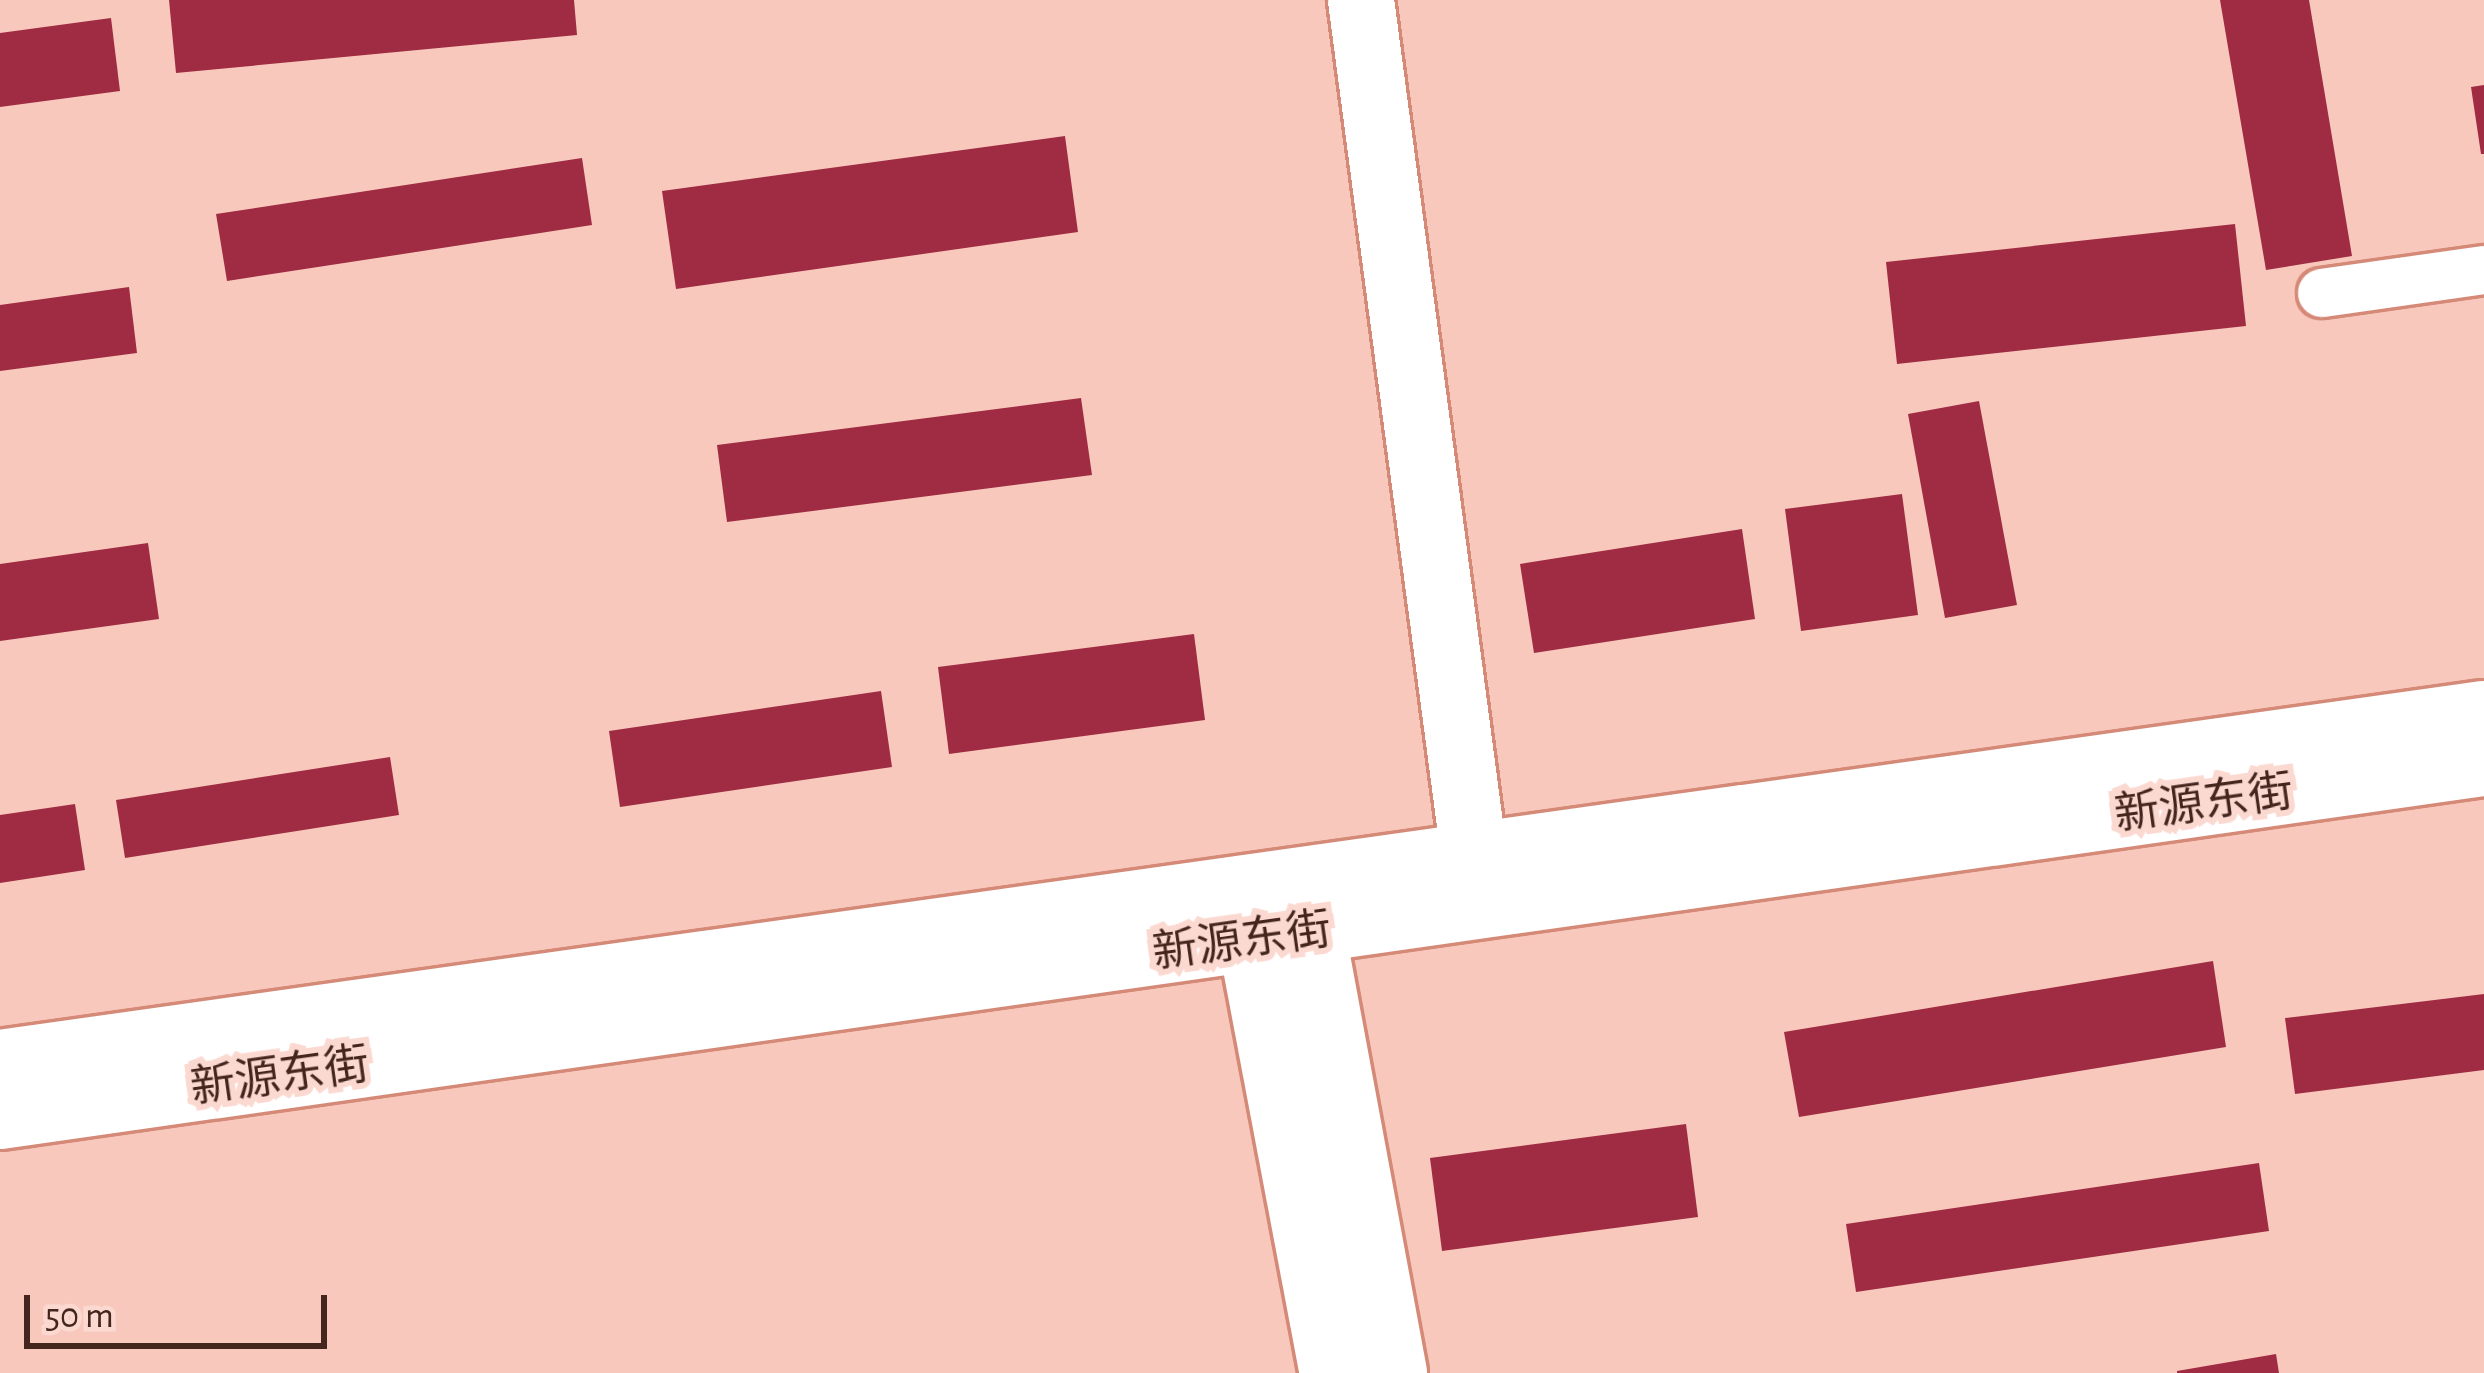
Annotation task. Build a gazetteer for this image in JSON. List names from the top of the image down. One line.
{"streets":{"main road":["新源东街"]},"scale_bar":"50 m"}
